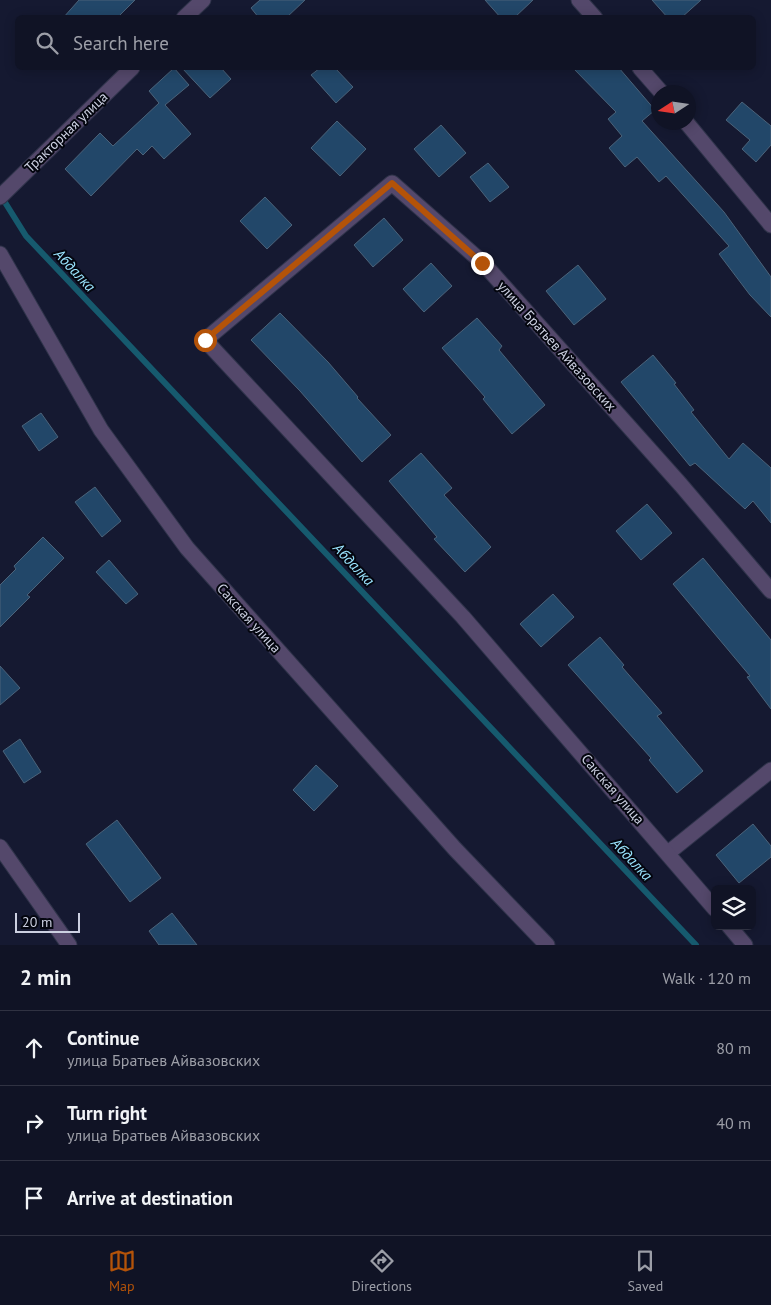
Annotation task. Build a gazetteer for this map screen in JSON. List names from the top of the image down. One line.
{"streets":{"street":["Тракторная улица","улица Братьев Айвазовских","Сакская улица"]},"crossings":[["улица Братьев Айвазовских","Сакская улица"]],"water":["Абдалка"],"scale_bar":"20 m","north":"left","page":{"search":"Search here","scale":"20 m","heading":["2 min","Walk · 120 m"],"list":[["Continue","улица Братьев Айвазовских","80 m"],["Turn right","улица Братьев Айвазовских","40 m"],"Arrive at destination"],"nav":["Map","Directions","Saved"]}}
